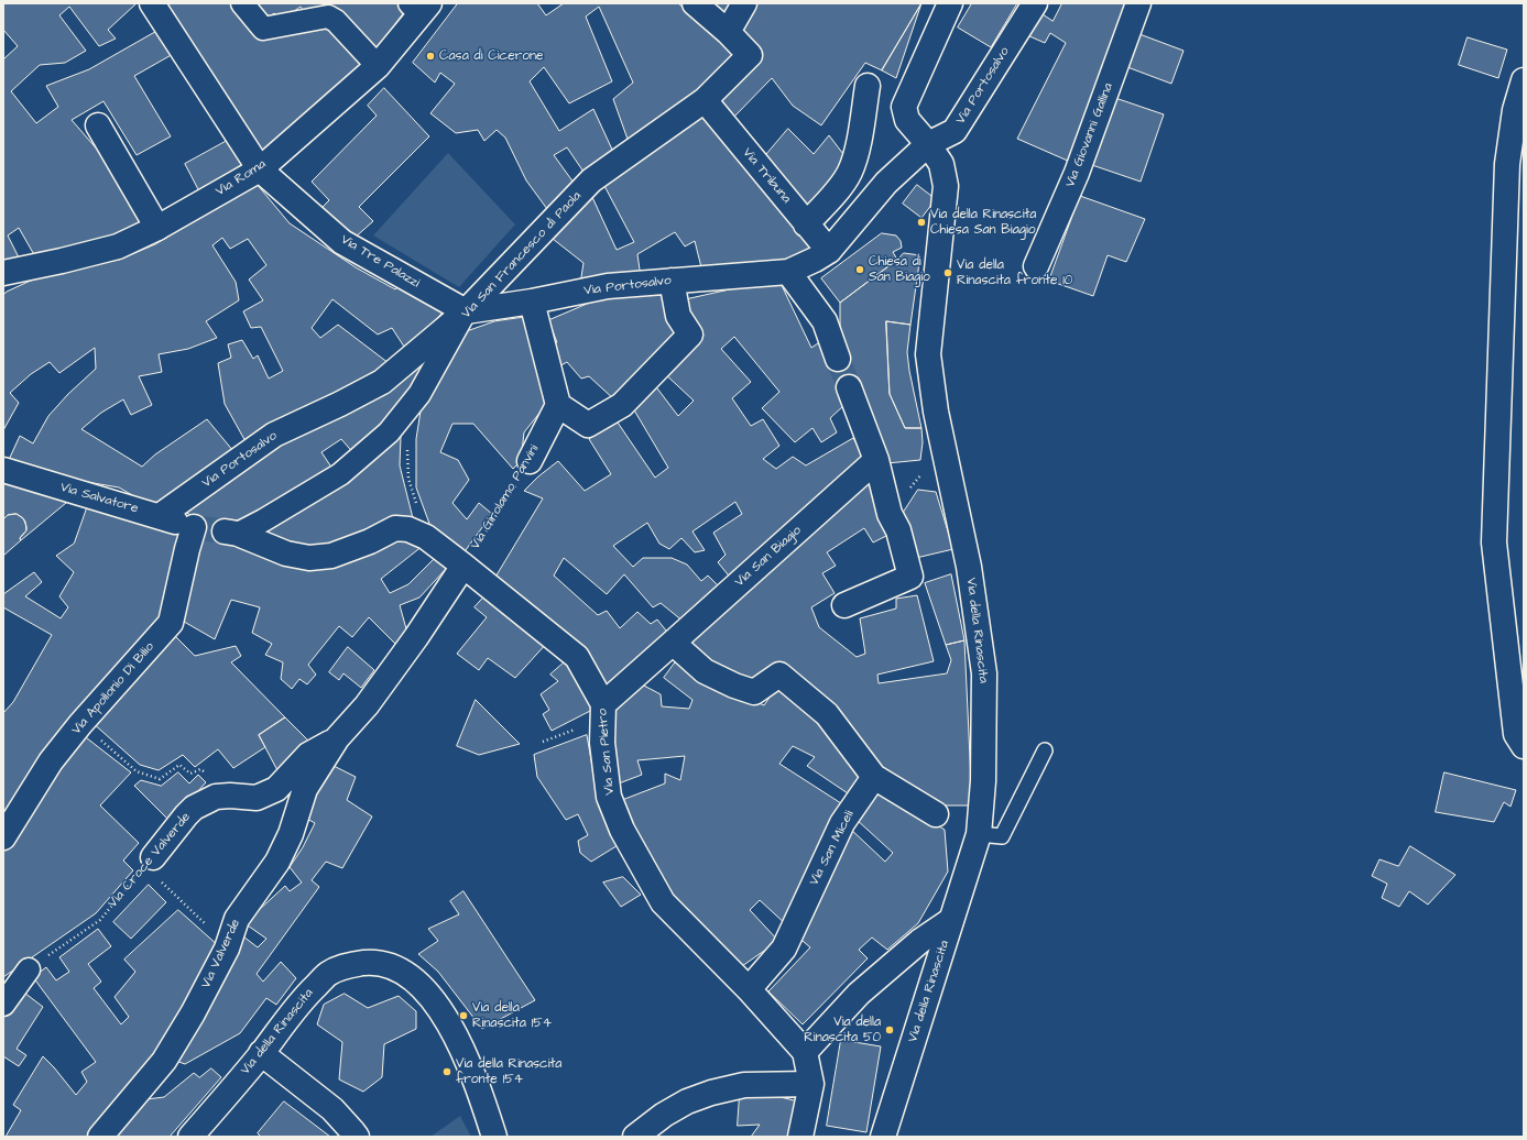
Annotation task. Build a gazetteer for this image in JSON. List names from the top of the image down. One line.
{"streets":{"street":["Via Portosalvo","Via Giovanni Gallina","Via Tribuna","Via Roma","Via San Francesco di Paola","Via Tre Palazzi","Via Girolamo Panvini","Via Salvatore","Via San Biagio","Via della Rinascita","Via Apollonio Di Bilio","Via San Pietro","Via San Miceli","Via Croce Valverde","Via Valverde"]},"crossings":[["Via Portosalvo","Via Tribuna"],["Via Portosalvo","Via San Francesco di Paola"],["Via Portosalvo","Via Tre Palazzi"],["Via Portosalvo","Via Salvatore"],["Via Portosalvo","Via della Rinascita"],["Via Tribuna","Via San Francesco di Paola"],["Via Roma","Via Tre Palazzi"],["Via San Francesco di Paola","Via Tre Palazzi"],["Via San Francesco di Paola","Via Salvatore"],["Via San Francesco di Paola","Via Apollonio Di Bilio"],["Via San Francesco di Paola","Via San Pietro"],["Via Girolamo Panvini","Via San Pietro"],["Via Salvatore","Via Apollonio Di Bilio"],["Via Salvatore","Via San Pietro"],["Via San Biagio","Via San Pietro"],["Via Apollonio Di Bilio","Via San Pietro"],["Via San Pietro","Via San Miceli"],["Via Croce Valverde","Via Valverde"]],"places":["Casa di Cicerone","Via della Rinascita Chiesa San Biagio","Chiesa di San Biagio","Via della Rinascita fronte 10","Via della Rinascita 154","Via della Rinascita 50","Via della Rinascita fronte 154"]}
